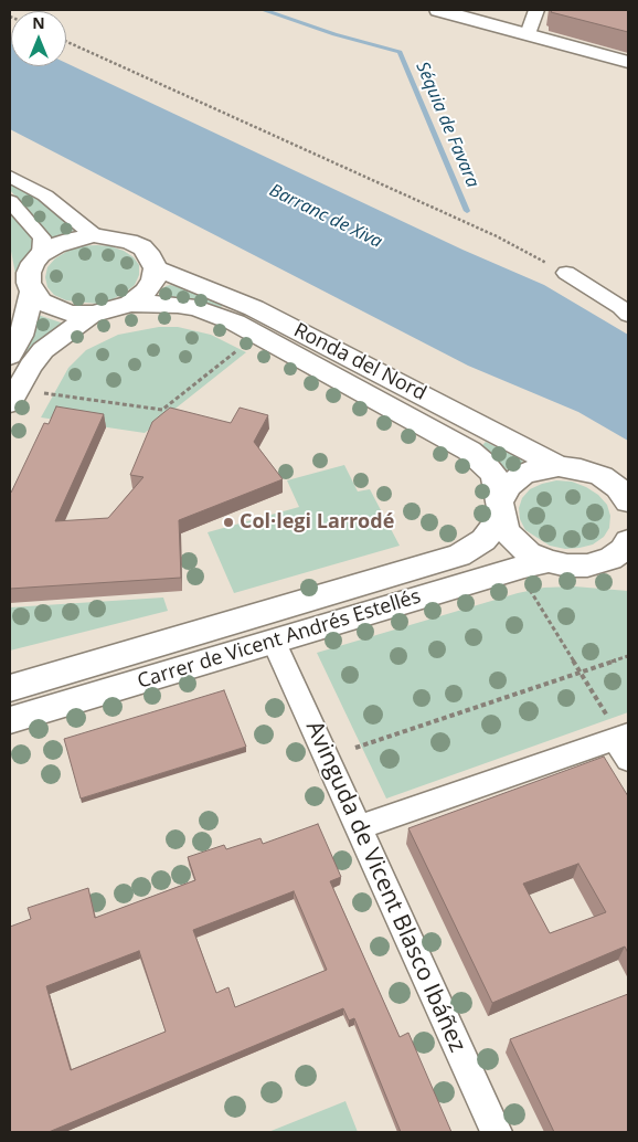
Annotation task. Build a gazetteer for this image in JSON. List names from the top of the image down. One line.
{"streets":{"street":["Ronda del Nord","Carrer de Vicent Andrés Estellés","Avinguda de Vicent Blasco Ibáñez"]},"crossings":[["Ronda del Nord","Carrer de Vicent Andrés Estellés"],["Carrer de Vicent Andrés Estellés","Avinguda de Vicent Blasco Ibáñez"]],"water":["Séquia de Favara","Barranc de Xiva"],"places":["Col·legi Larrodé"],"north":"top"}
